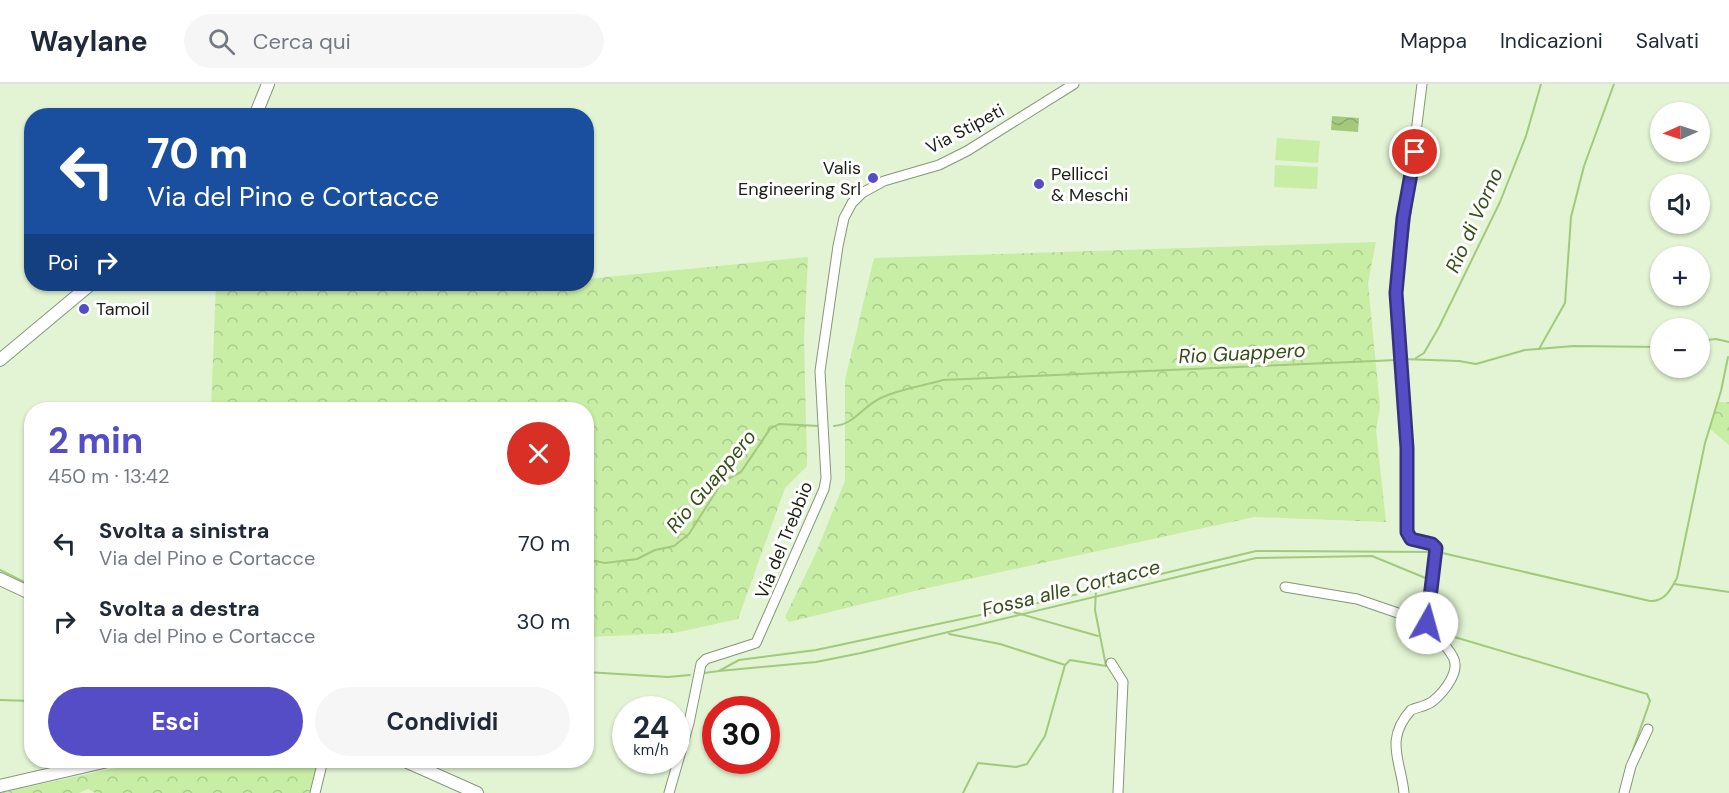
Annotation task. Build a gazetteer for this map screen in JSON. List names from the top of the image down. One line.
{"streets":{"street":["Via Stipeti","Via del Trebbio"]},"crossings":[["Via Stipeti","Via del Trebbio"]],"water":["Rio di Vorno","Rio Guappero","Fossa alle Cortacce"],"places":["Valis Engineering Srl","Pellicci & Meschi","Tamoil"],"north":"left","page":{"header":"Waylane","search":"Cerca qui","nav":["Mappa","Indicazioni","Salvati"],"map_buttons":["+","−"],"turn":["70 m","Via del Pino e Cortacce"],"then":"Poi","heading":["2 min","450 m · 13:42"],"list":[{"name":"Svolta a sinistra","note":"Via del Pino e Cortacce","value":"70 m"},{"name":"Svolta a destra","note":"Via del Pino e Cortacce","value":"30 m"}],"buttons":["Esci","Condividi"],"speed":"24 km/h","limit":"30"}}
